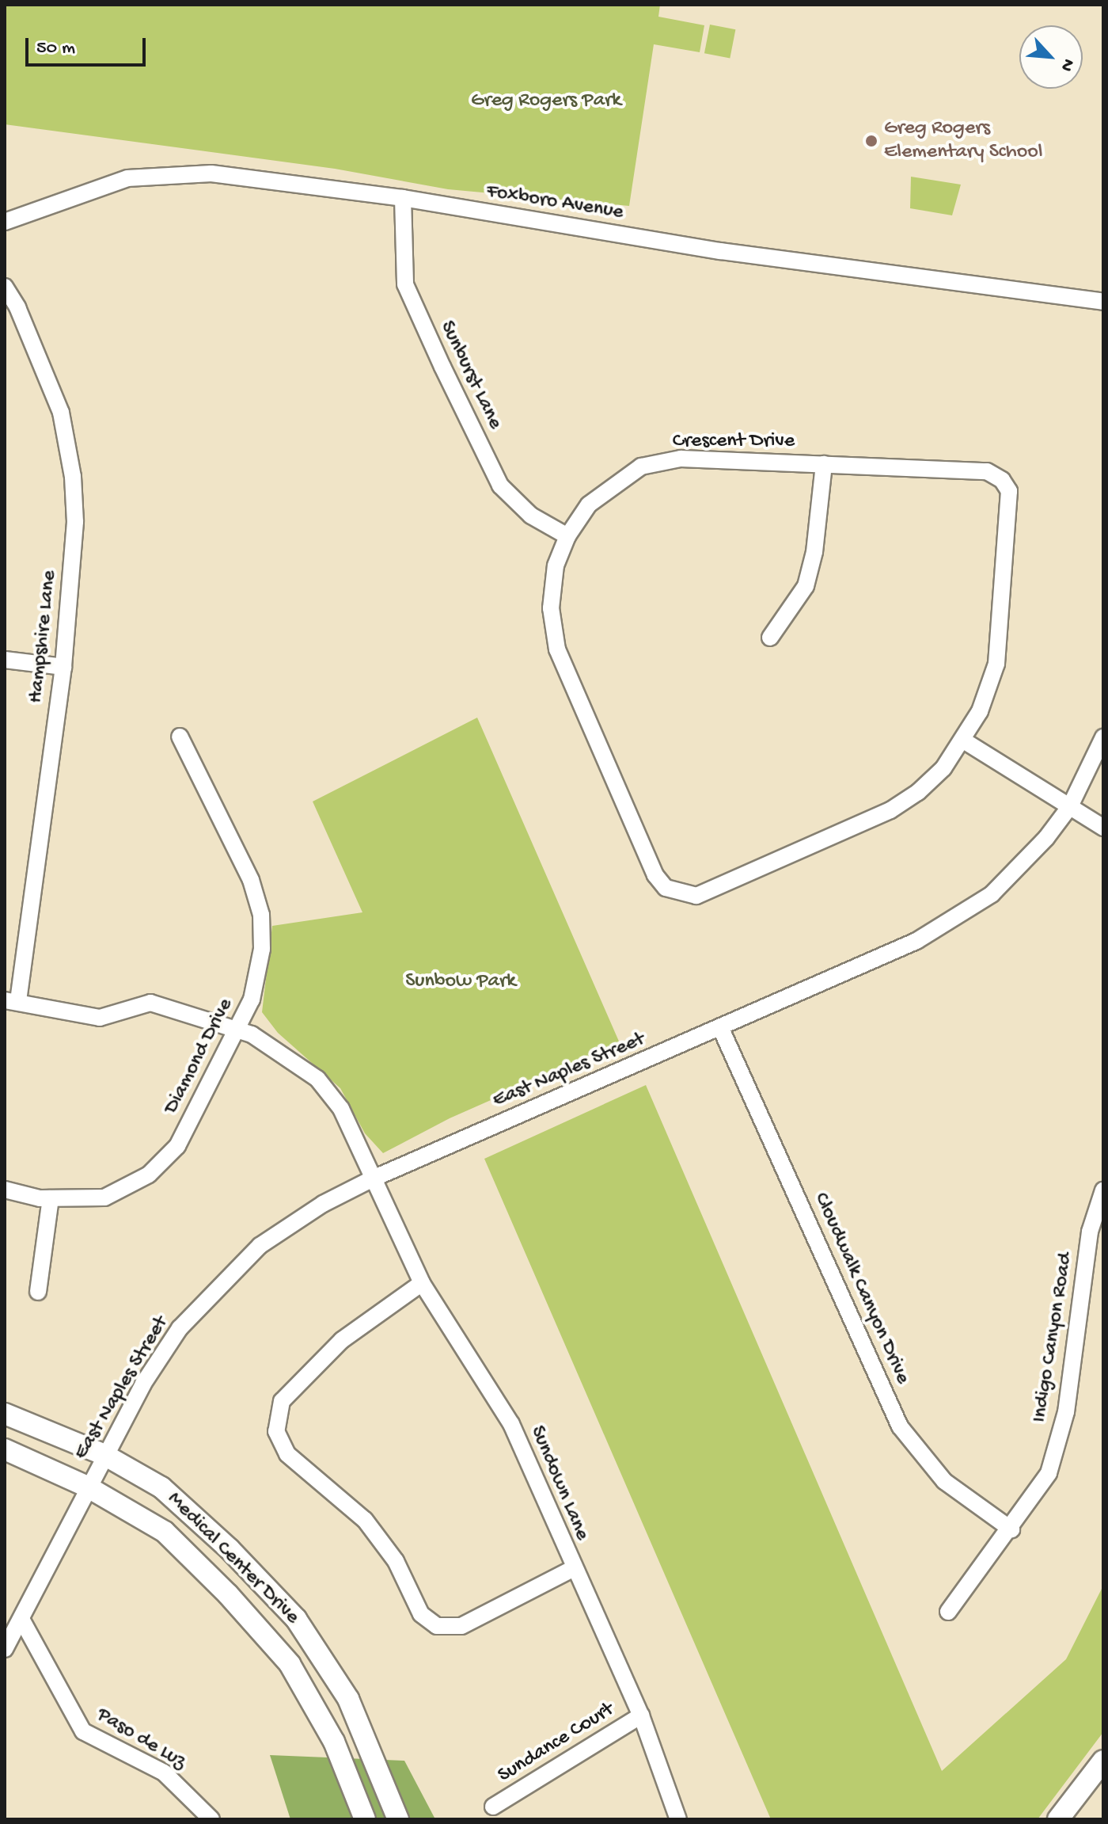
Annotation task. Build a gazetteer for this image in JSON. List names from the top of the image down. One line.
{"streets":{"main road":["Medical Center Drive"],"street":["Foxboro Avenue","Sunburst Lane","Crescent Drive","Hampshire Lane","Diamond Drive","East Naples Street","Cloudwalk Canyon Drive","Indigo Canyon Road","Sundown Lane","Paso de Luz","Sundance Court"]},"crossings":[["Foxboro Avenue","Sunburst Lane"],["Sunburst Lane","Crescent Drive"],["Hampshire Lane","Sundown Lane"],["Diamond Drive","Sundown Lane"],["East Naples Street","Cloudwalk Canyon Drive"],["East Naples Street","Sundown Lane"],["East Naples Street","Medical Center Drive"],["East Naples Street","Paso de Luz"],["Cloudwalk Canyon Drive","Indigo Canyon Road"],["Sundown Lane","Sundance Court"]],"parks":["Greg Rogers Park","Sunbow Park"],"places":["Greg Rogers Elementary School"],"scale_bar":"50 m","north":"bottom right"}
